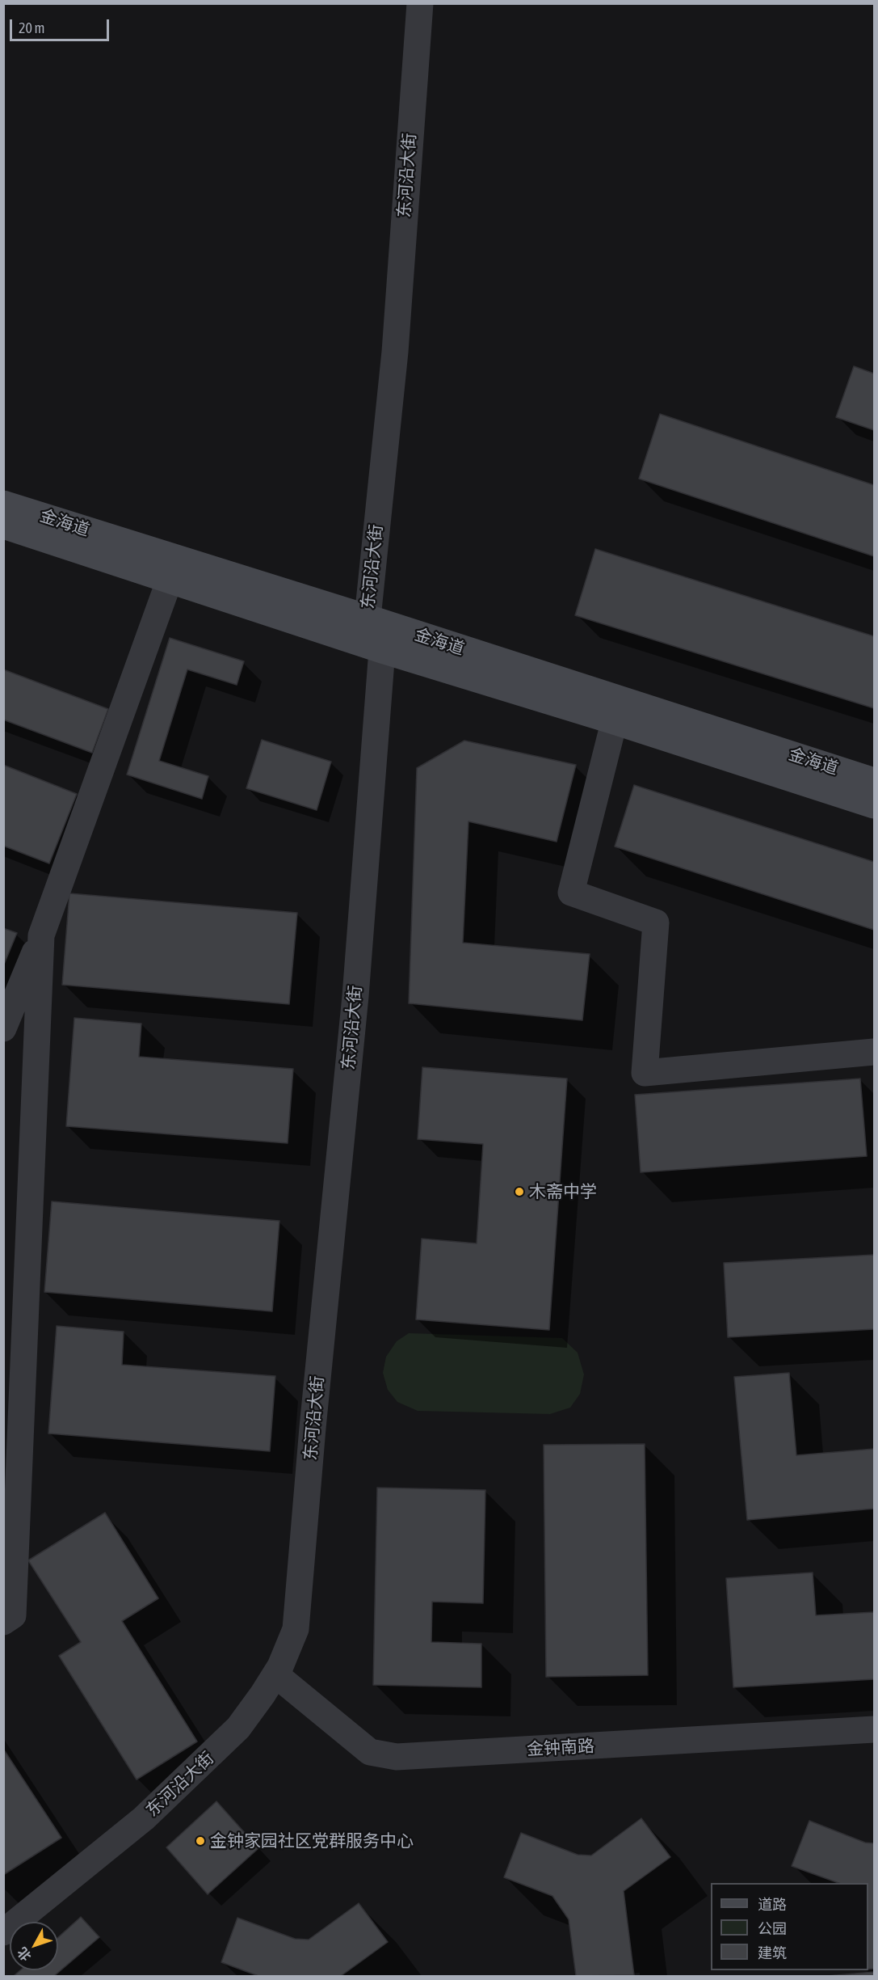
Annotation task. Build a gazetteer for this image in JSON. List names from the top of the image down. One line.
{"streets":{"main road":["金海道"],"street":["东河沿大街","金钟南路"]},"crossings":[["东河沿大街","金海道"],["东河沿大街","金钟南路"]],"places":["木斋中学","金钟家园社区党群服务中心"],"legend":["道路","公园","建筑"],"scale_bar":"20 m","north":"bottom left"}
